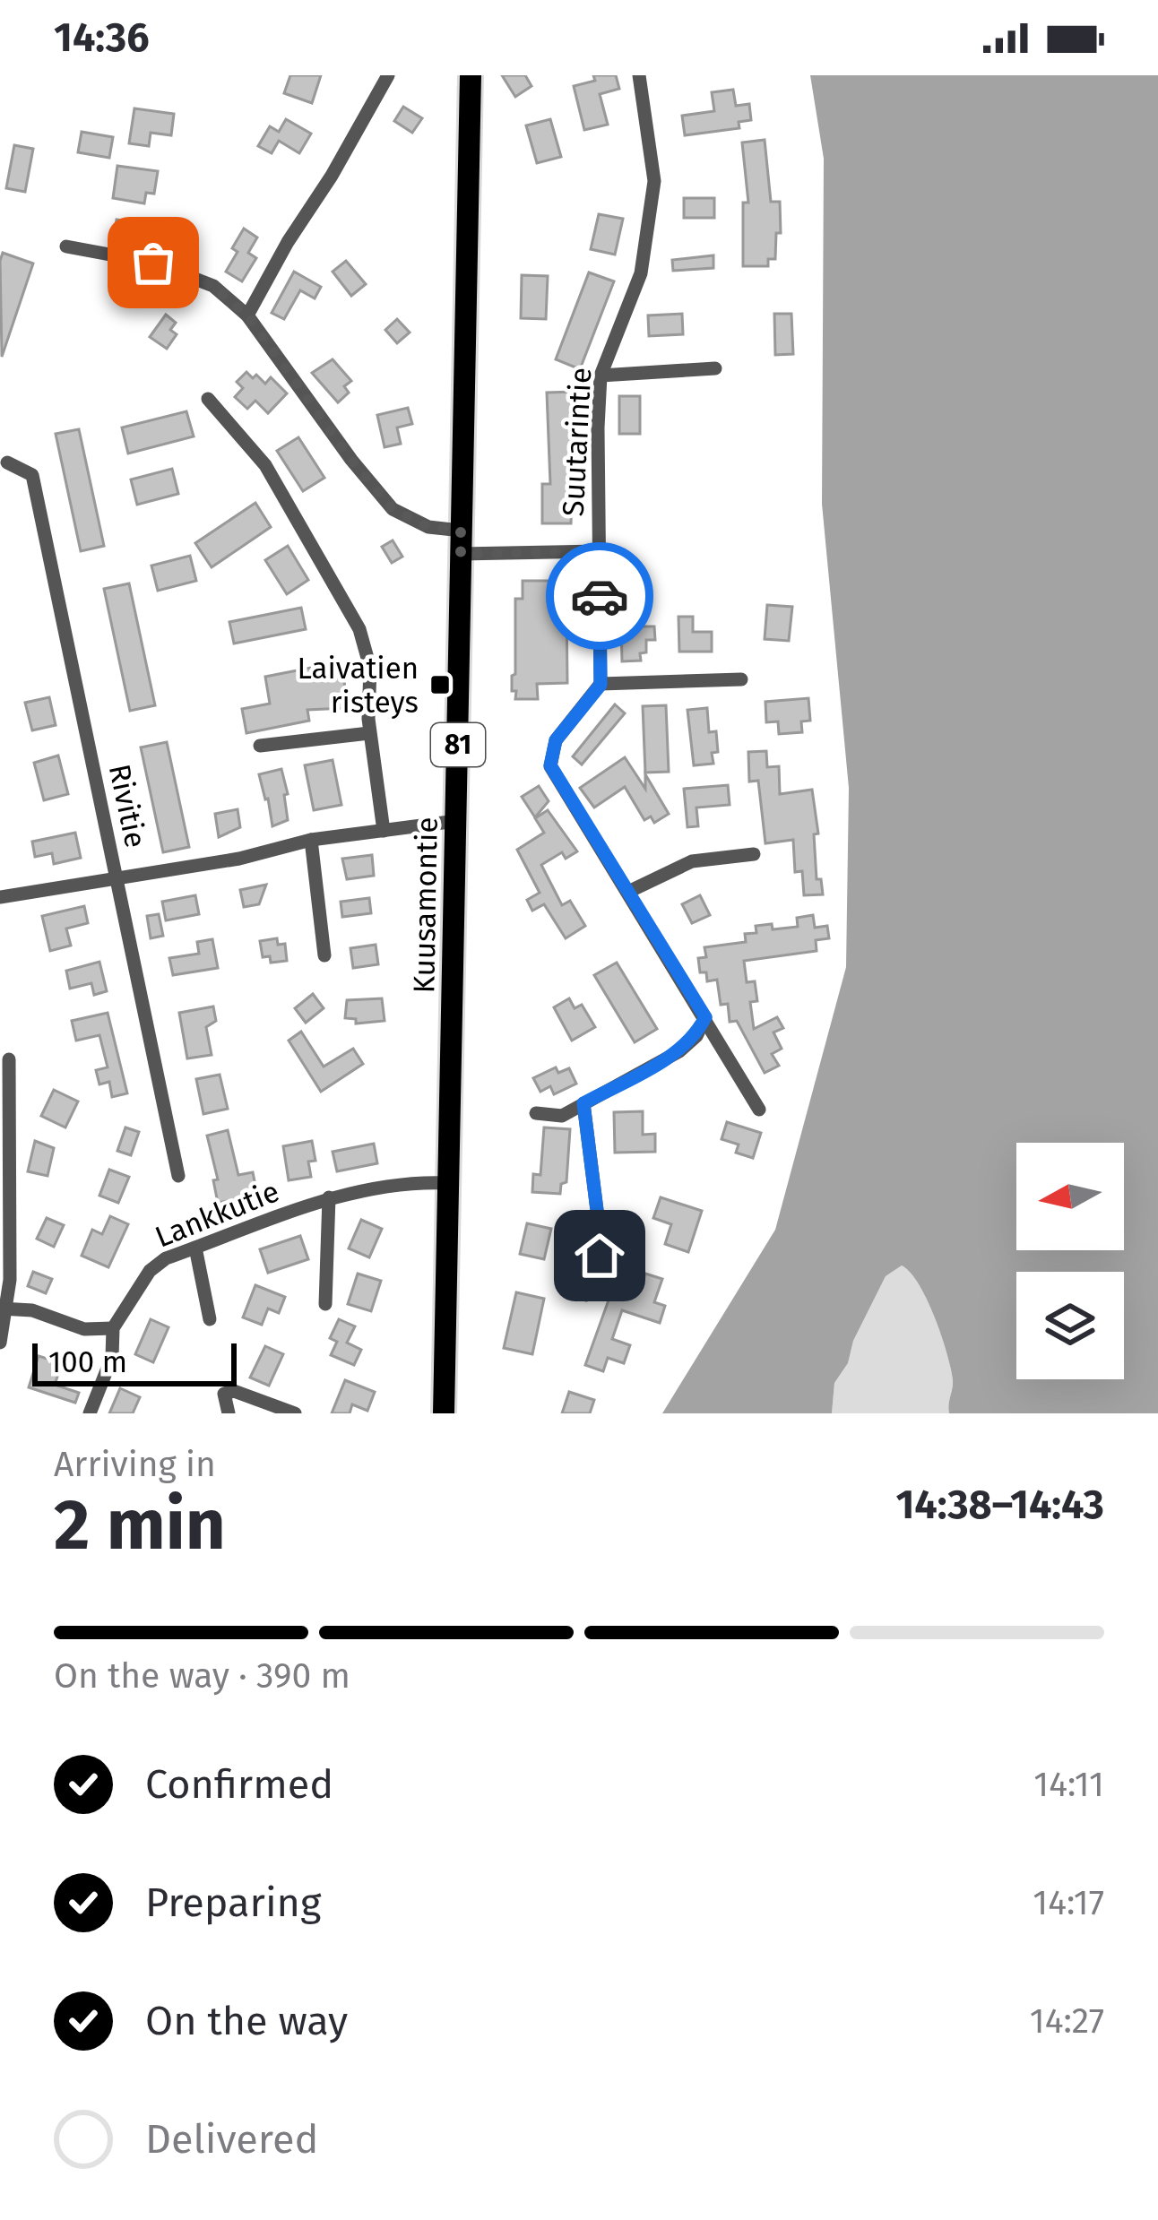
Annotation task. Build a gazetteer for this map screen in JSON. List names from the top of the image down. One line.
{"streets":{"main road":["81","Kuusamontie"],"street":["Suutarintie","Rivitie","Lankkutie"]},"crossings":[["Suutarintie","Kuusamontie"],["Kuusamontie","Lankkutie"]],"places":{"transit":["Laivatien risteys"]},"scale_bar":"100 m","north":"left","page":{"status":"14:36","scale":"100 m","heading":["2 min","Arriving in","14:38–14:43"],"bar":"On the way · 390 m","list":[["Confirmed","14:11"],["Preparing","14:17"],["On the way","14:27"],"Delivered"]}}
